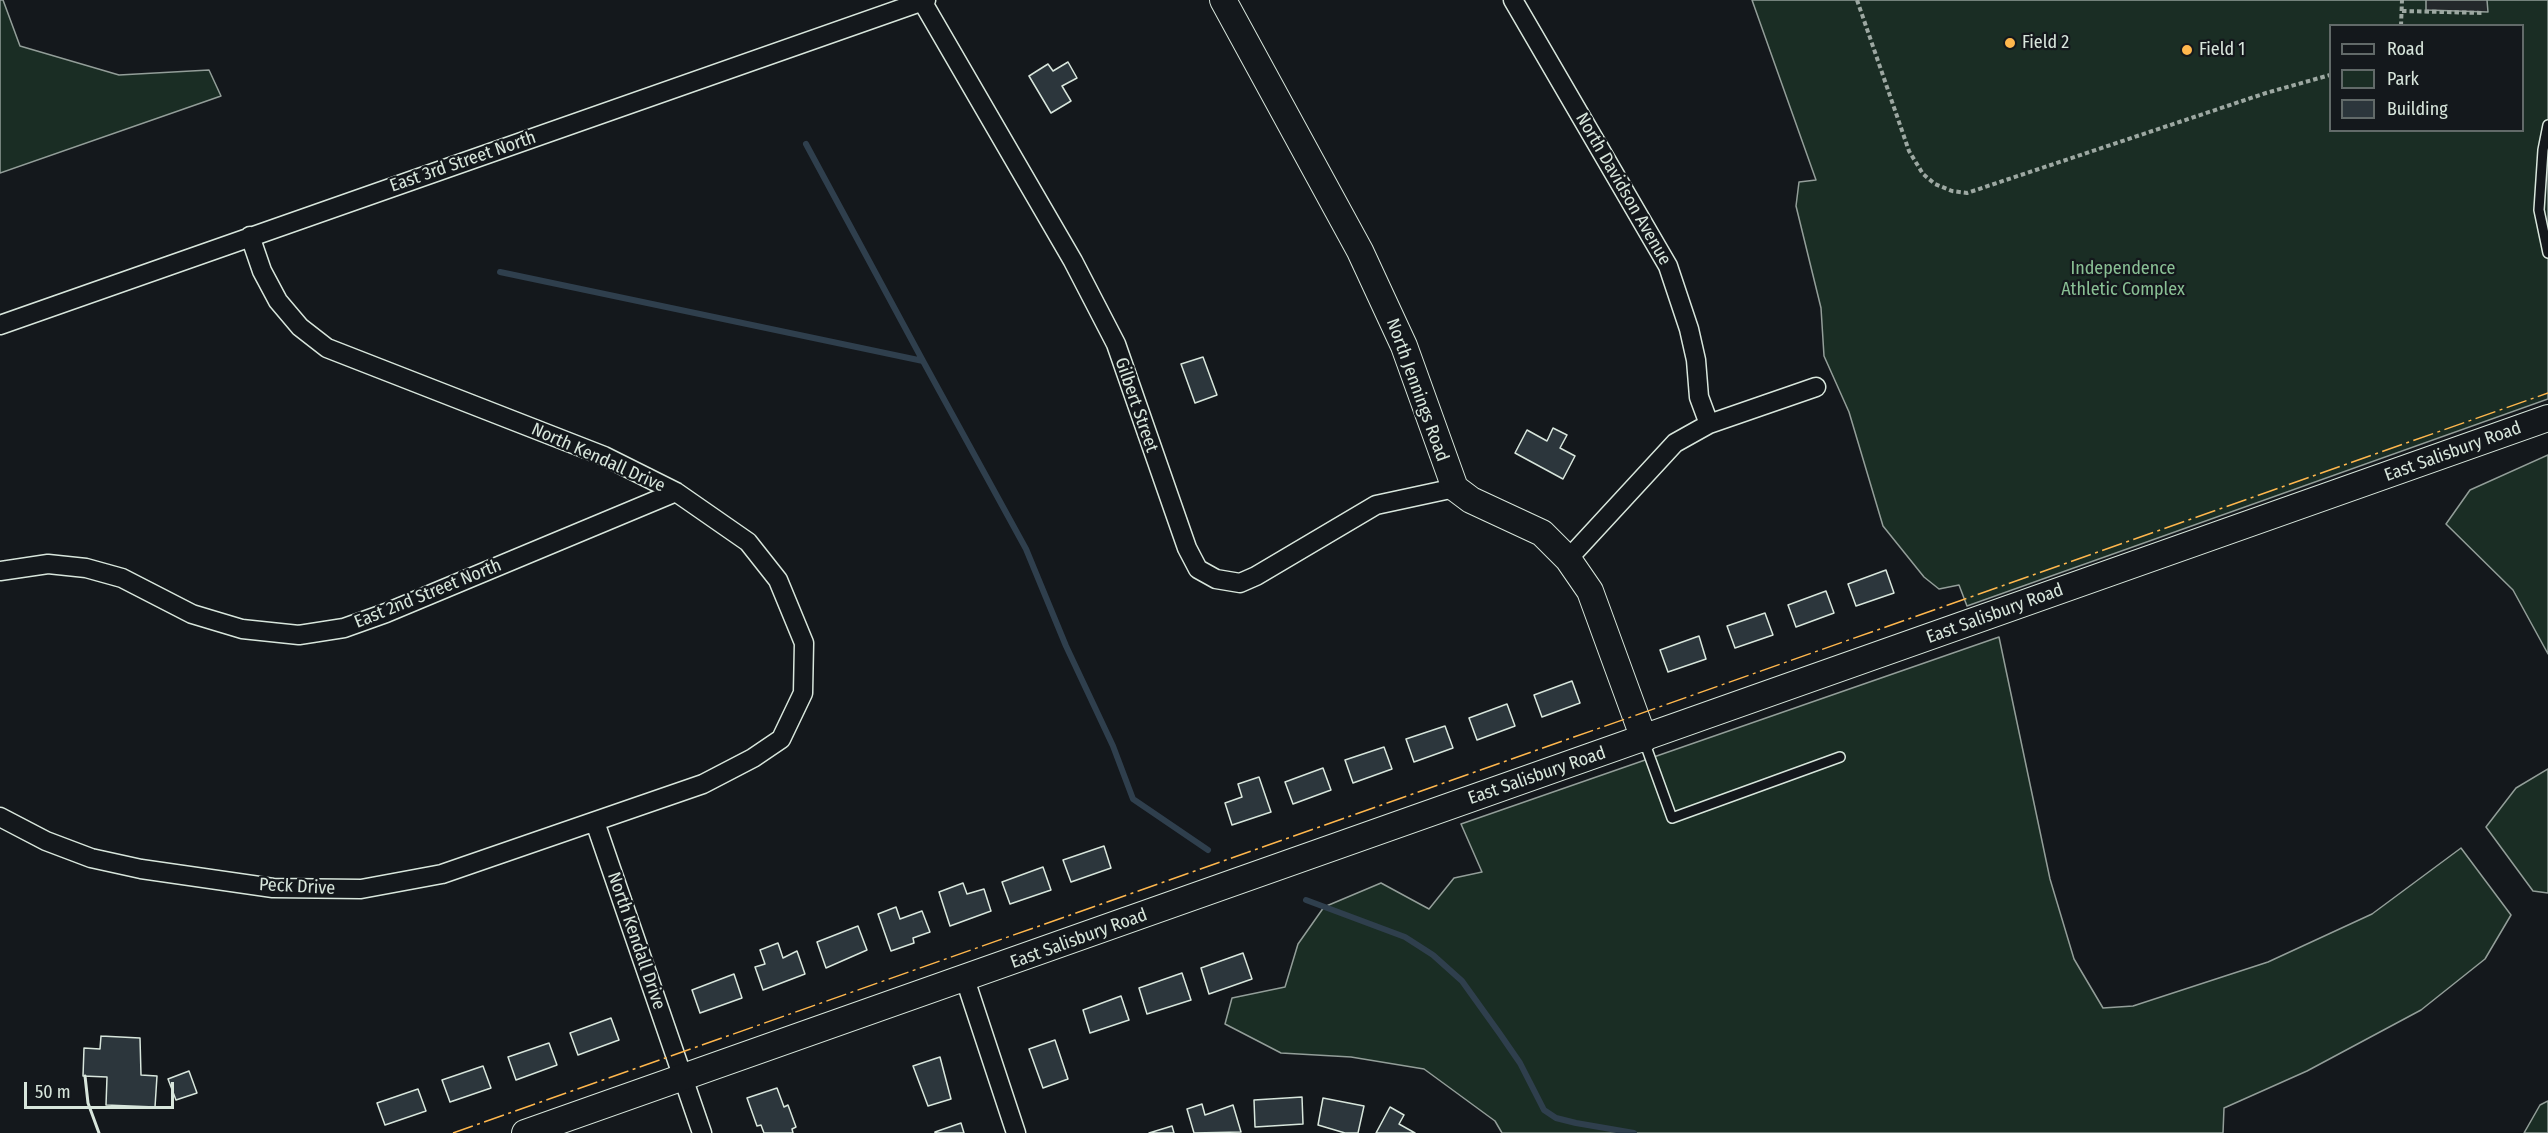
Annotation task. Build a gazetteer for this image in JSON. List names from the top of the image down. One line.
{"streets":{"street":["East 3rd Street North","North Davidson Avenue","North Jennings Road","Gilbert Street","East Salisbury Road","North Kendall Drive","East 2nd Street North","Peck Drive"]},"crossings":[["East 3rd Street North","Gilbert Street"],["East 3rd Street North","North Kendall Drive"],["North Jennings Road","Gilbert Street"],["East Salisbury Road","North Kendall Drive"],["North Kendall Drive","East 2nd Street North"],["North Kendall Drive","Peck Drive"]],"parks":["Independence Athletic Complex"],"places":["Field 2","Field 1"],"legend":["Road","Park","Building"],"scale_bar":"50 m"}
